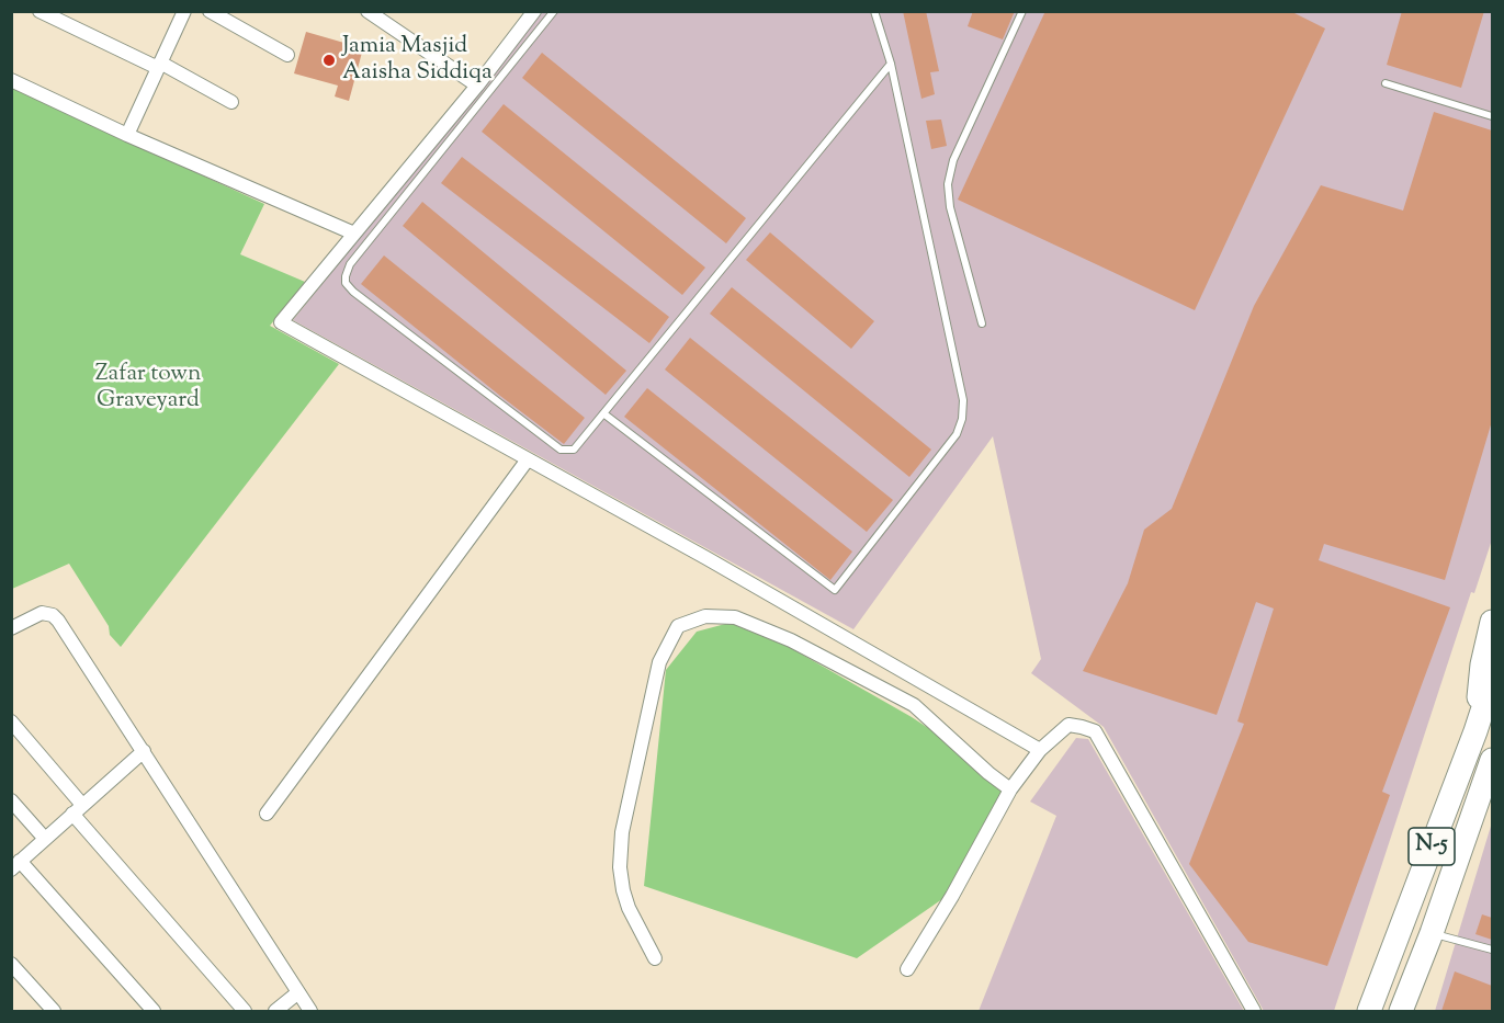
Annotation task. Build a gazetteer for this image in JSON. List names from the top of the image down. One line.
{"streets":{"highway":["N-5"]},"parks":["Zafar town Graveyard"],"places":["Jamia Masjid Aaisha Siddiqa"]}
